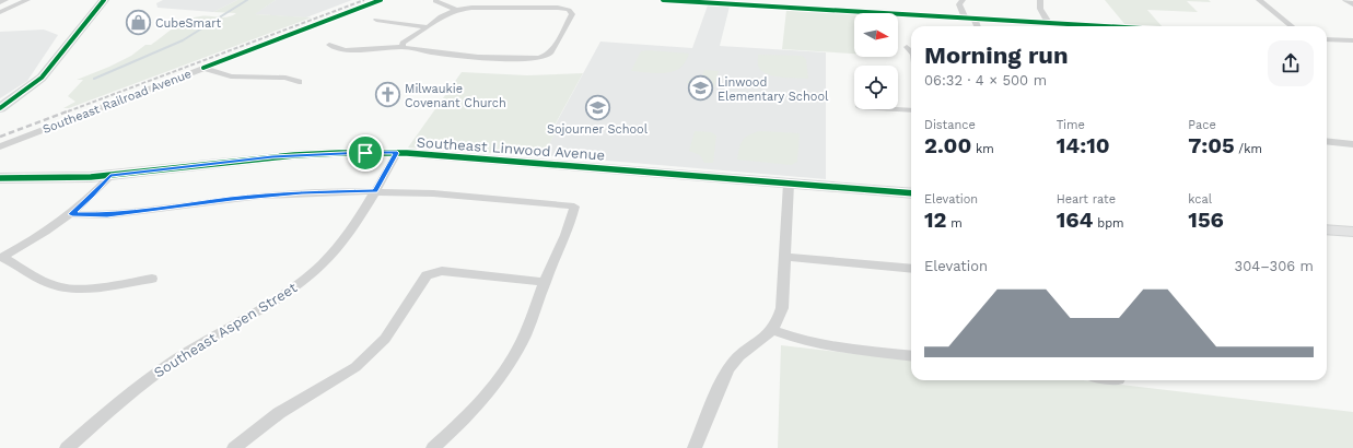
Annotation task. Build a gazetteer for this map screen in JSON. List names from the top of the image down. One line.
{"streets":{"main road":["Southeast Linwood Avenue"],"street":["Southeast Railroad Avenue","Southeast Aspen Street"]},"crossings":[["Southeast Linwood Avenue","Southeast Aspen Street"]],"places":{"shop":["CubeSmart"],"school or university":["Linwood Elementary School","Sojourner School"],"church":["Milwaukie Covenant Church"]},"north":"right","page":{"heading":["Morning run","06:32 · 4 × 500 m"],"stats":[["Distance","2.00 km"],["Time","14:10"],["Pace","7:05 /km"],["Elevation","12 m"],["Heart rate","164 bpm"],["kcal","156"]],"chart":["Elevation","304–306 m"]}}
